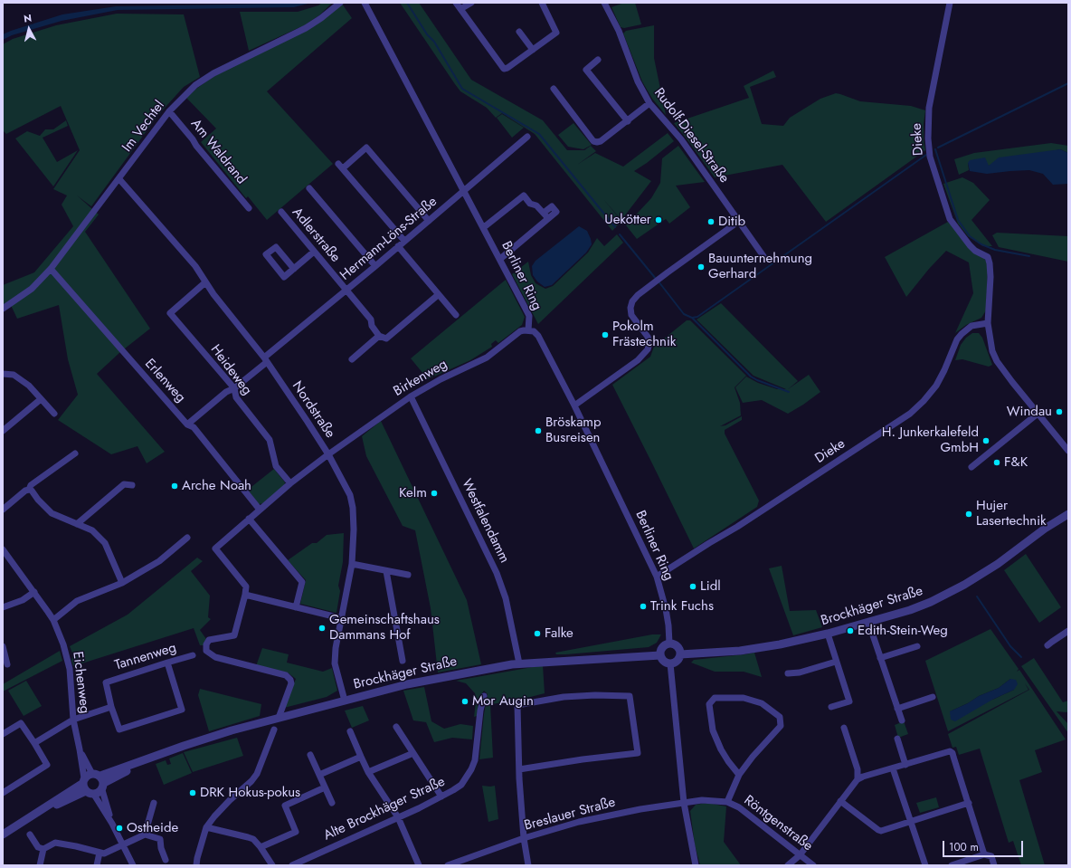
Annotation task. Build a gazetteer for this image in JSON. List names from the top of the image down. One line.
{"streets":{"street":["Im Vechtel","Rudolf-Diesel-Straße","Dieke","Am Waldrand","Adlerstraße","Hermann-Löns-Straße","Berliner Ring","Heideweg","Birkenweg","Erlenweg","Nordstraße","Westfalendamm","Brockhäger Straße","Tannenweg","Eichenweg","Alte Brockhäger Straße","Breslauer Straße","Röntgenstraße"]},"crossings":[["Im Vechtel","Am Waldrand"],["Im Vechtel","Erlenweg"],["Im Vechtel","Nordstraße"],["Dieke","Berliner Ring"],["Adlerstraße","Hermann-Löns-Straße"],["Hermann-Löns-Straße","Berliner Ring"],["Hermann-Löns-Straße","Heideweg"],["Hermann-Löns-Straße","Erlenweg"],["Hermann-Löns-Straße","Nordstraße"],["Berliner Ring","Birkenweg"],["Berliner Ring","Brockhäger Straße"],["Heideweg","Birkenweg"],["Heideweg","Nordstraße"],["Birkenweg","Erlenweg"],["Birkenweg","Nordstraße"],["Birkenweg","Westfalendamm"],["Nordstraße","Brockhäger Straße"],["Westfalendamm","Brockhäger Straße"],["Brockhäger Straße","Eichenweg"],["Breslauer Straße","Röntgenstraße"]],"places":["Uekötter","Ditib","Bauunternehmung Gerhard","Pokolm Frästechnik","Windau","Bröskamp Busreisen","H. Junkerkalefeld GmbH","F&K","Arche Noah","Kelm","Hujer Lasertechnik","Lidl","Trink Fuchs","Gemeinschaftshaus Dammans Hof","Edith-Stein-Weg","Falke","Mor Augin","DRK Hokus-pokus","Ostheide"],"scale_bar":"100 m","north":"top"}
